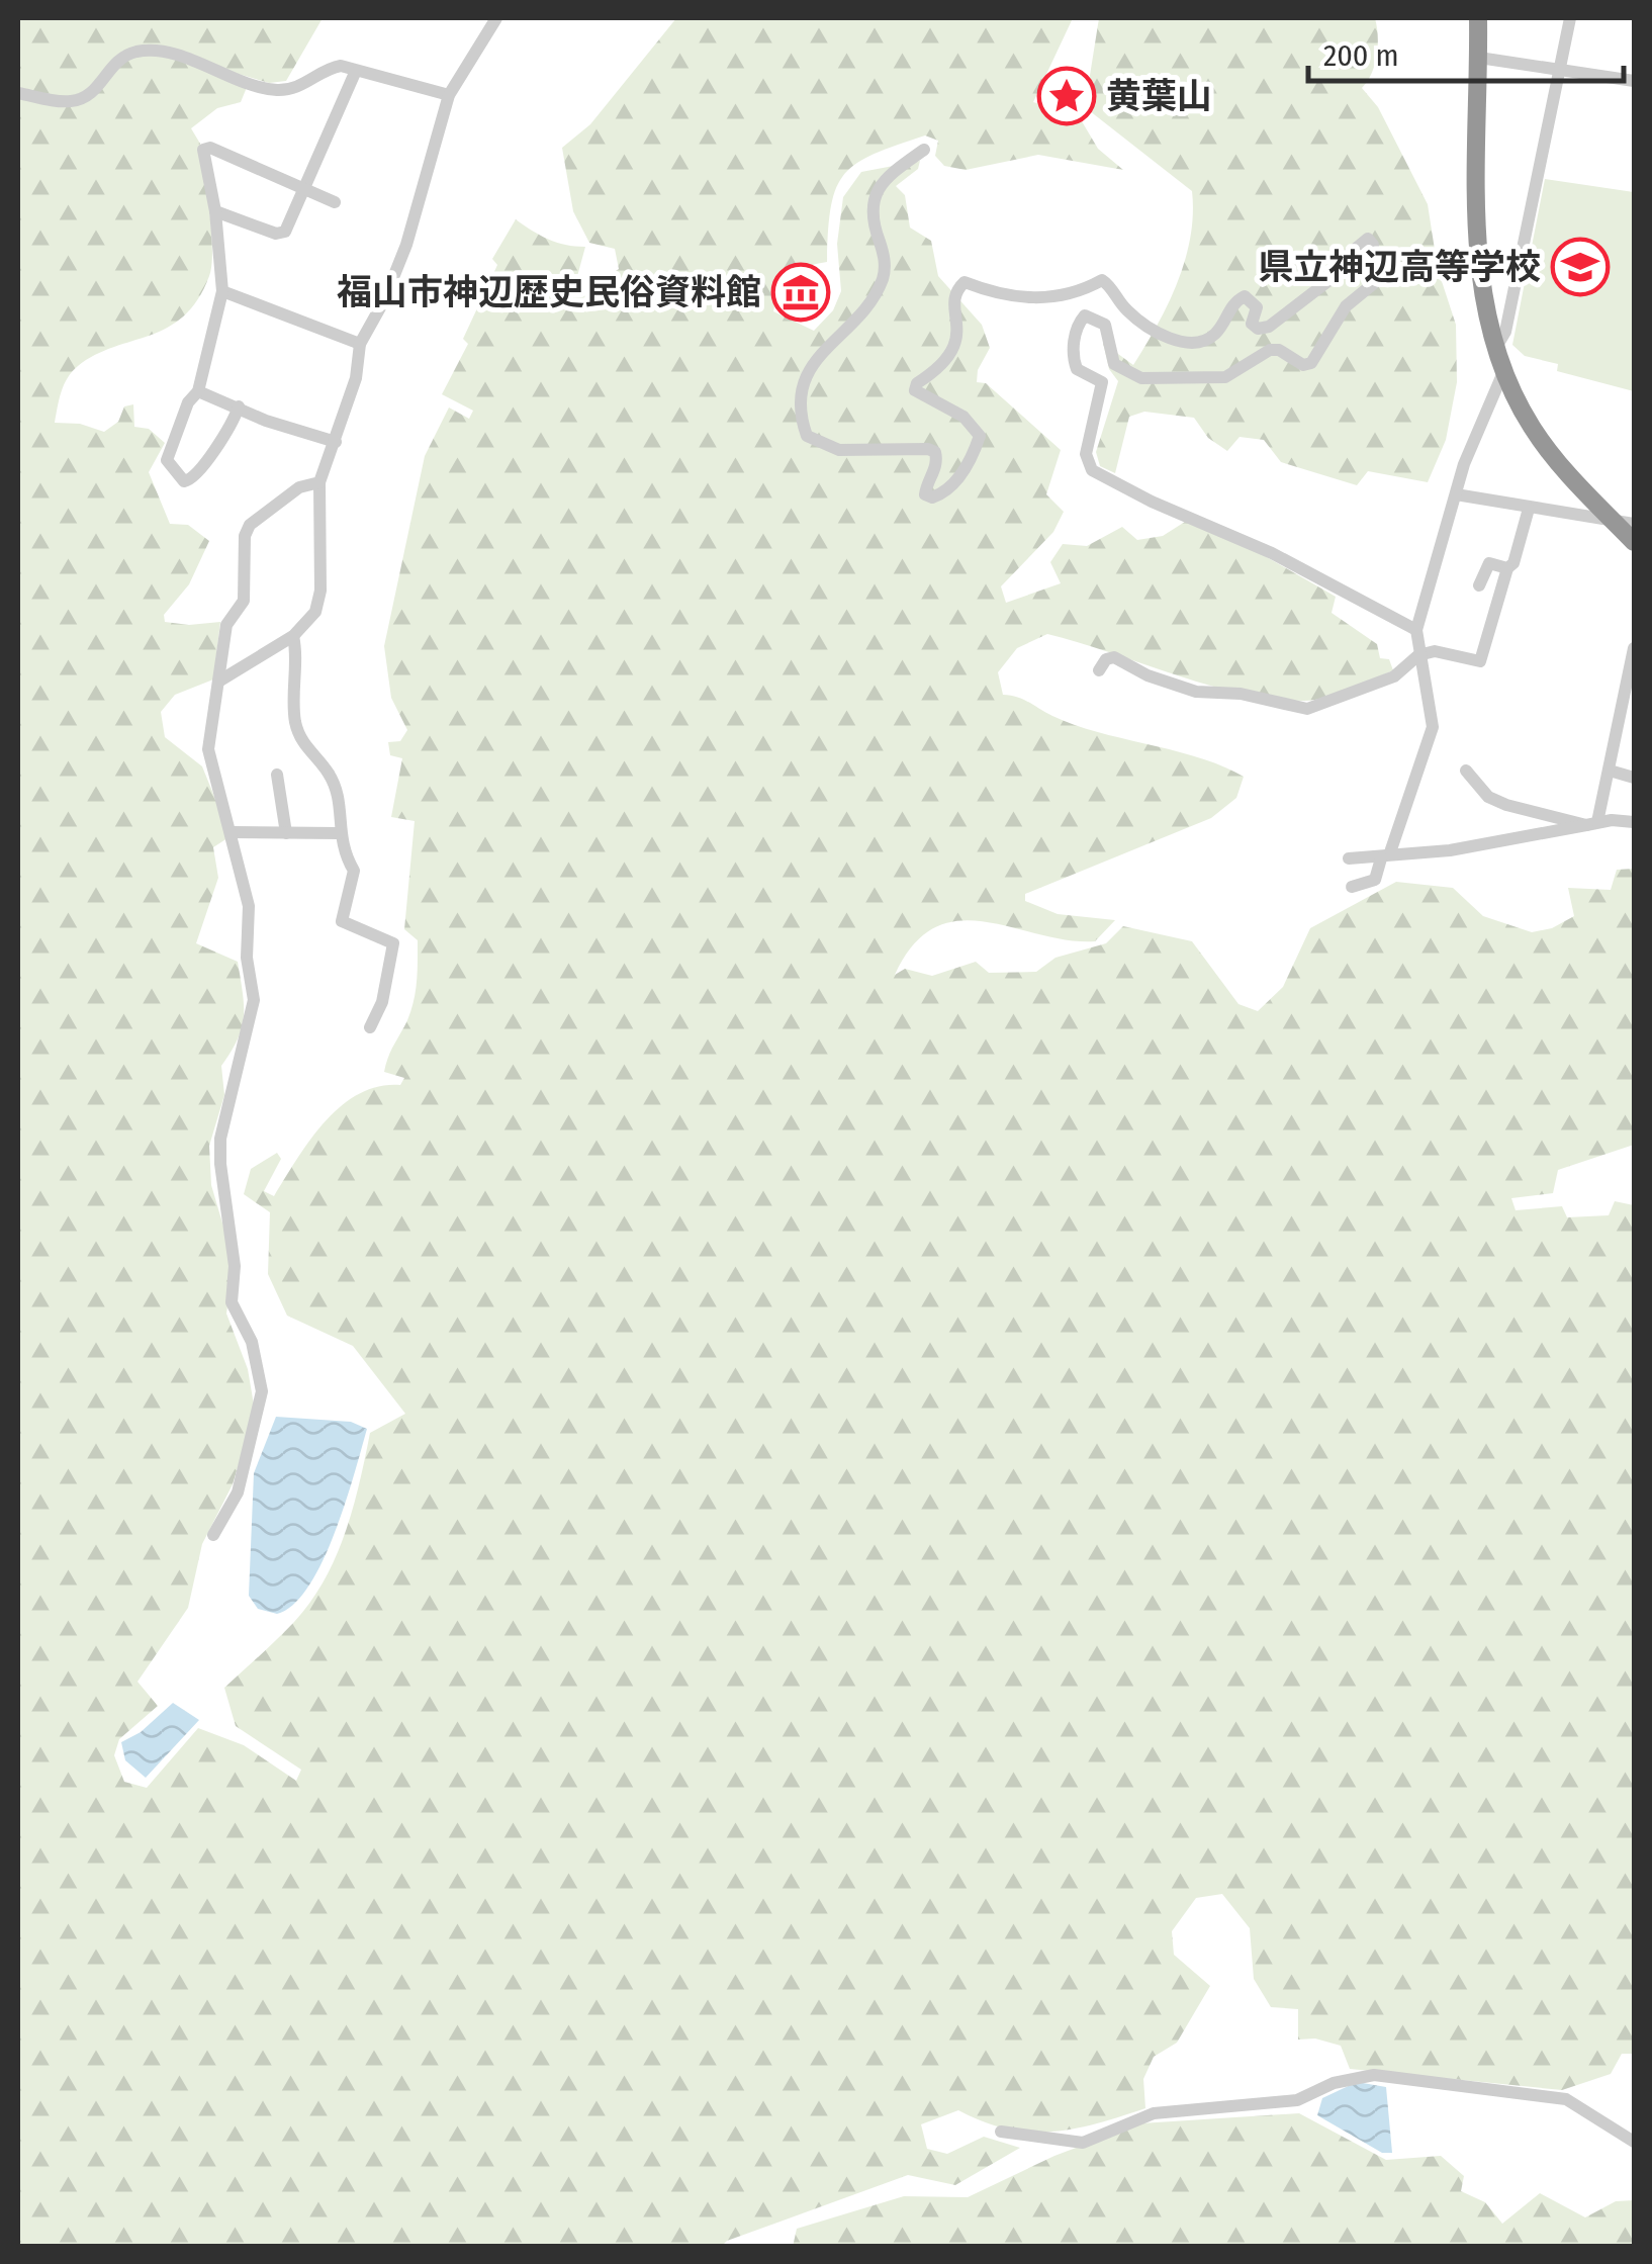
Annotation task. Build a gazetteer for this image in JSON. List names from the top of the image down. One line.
{"places":{"place":["黄葉山"],"school or university":["県立神辺高等学校"],"museum":["福山市神辺歴史民俗資料館"]},"scale_bar":"200 m"}
